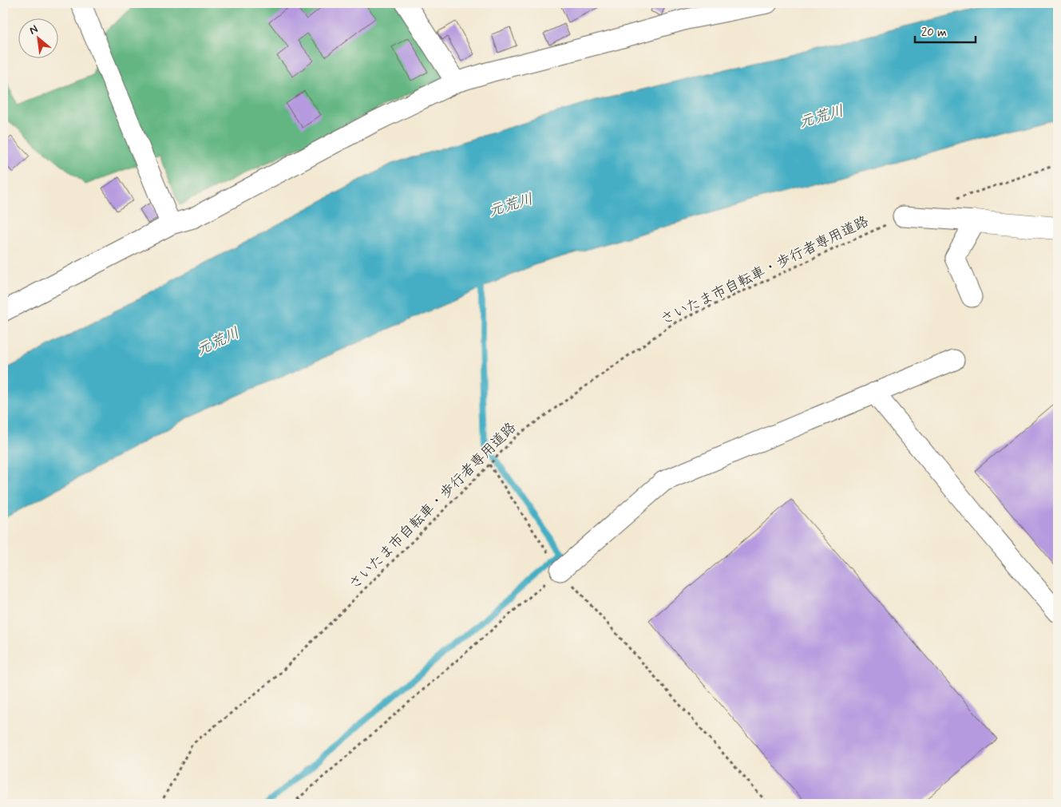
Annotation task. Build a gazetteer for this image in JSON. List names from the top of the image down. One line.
{"streets":{"path":["さいたま市自転車・歩行者専用道路"]},"water":["元荒川"],"scale_bar":"20 m","north":"top left"}
